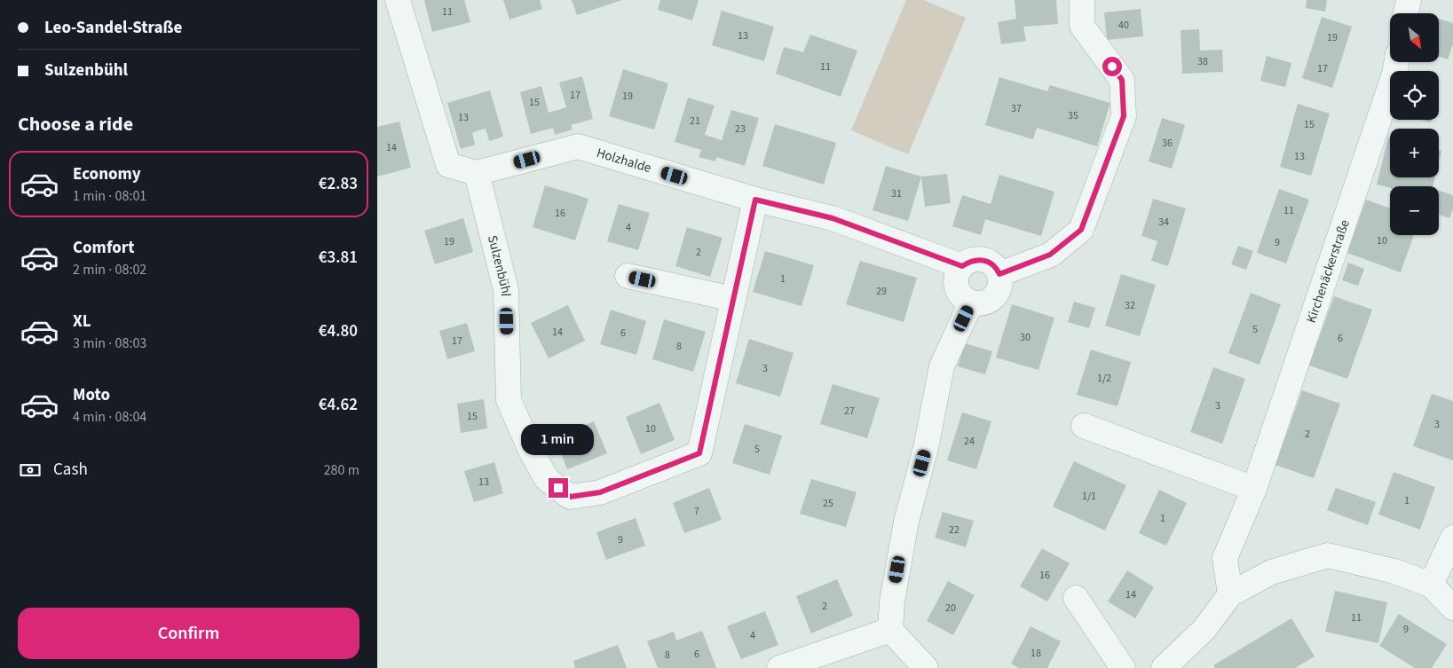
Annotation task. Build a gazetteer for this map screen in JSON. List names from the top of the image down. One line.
{"streets":{"street":["Holzhalde","Sulzenbühl","Kirchenäckerstraße"]},"crossings":[["Holzhalde","Sulzenbühl"]],"house_numbers":["11","40","13","19","38","11","17","17","19","15","37","35","13","21","15","23","36","14","13","31","11","16","34","4","10","19","9","2","1","29","32","5","14","6","30","6","17","8","3","1/2","3","27","15","3","10","2","24","5","13","1/1","1","25","7","1","22","9","16","14","2","20","11","9","4","18","6","8"],"north":"bottom right","page":{"banner":["Leo-Sandel-Straße","Sulzenbühl"],"map_buttons":["+","−"],"heading":"Choose a ride","list":[{"name":"Economy","note":"1 min · 08:01","value":"€2.83"},{"name":"Comfort","note":"2 min · 08:02","value":"€3.81"},{"name":"XL","note":"3 min · 08:03","value":"€4.80"},{"name":"Moto","note":"4 min · 08:04","value":"€4.62"}],"bubble":"1 min","pay":["Cash","280 m"],"buttons":"Confirm"}}
